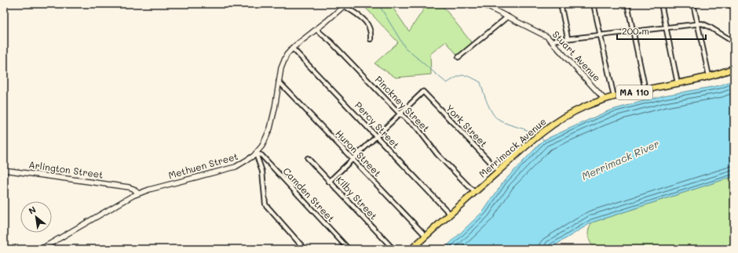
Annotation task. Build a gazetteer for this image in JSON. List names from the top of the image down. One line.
{"streets":{"main road":["MA 110","Merrimack Avenue"],"street":["Stuart Avenue","Pinckney Street","Percy Street","York Street","Huron Street","Methuen Street","Arlington Street","Camden Street","Kilby Street"]},"crossings":[["Stuart Avenue","Merrimack Avenue"],["Pinckney Street","York Street"],["Pinckney Street","Merrimack Avenue"],["Pinckney Street","Methuen Street"],["Percy Street","Merrimack Avenue"],["Percy Street","Methuen Street"],["York Street","Merrimack Avenue"],["Merrimack Avenue","Huron Street"],["Huron Street","Methuen Street"],["Methuen Street","Arlington Street"],["Methuen Street","Camden Street"]],"water":["Merrimack River"],"scale_bar":"200 m","north":"top left"}
